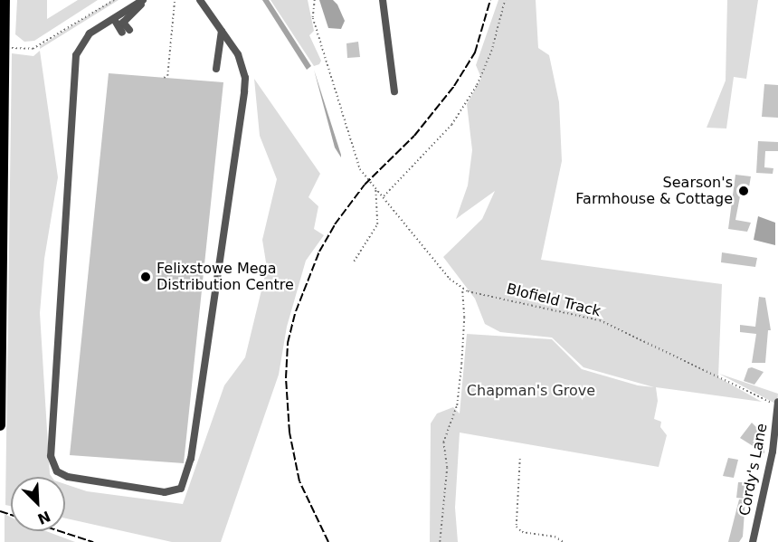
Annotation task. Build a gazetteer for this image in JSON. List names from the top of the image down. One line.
{"streets":{"street":["Cordy's Lane"],"path":["Blofield Track"]},"crossings":[["Blofield Track","Cordy's Lane"]],"parks":["Chapman's Grove"],"places":["Searson's Farmhouse & Cottage","Felixstowe Mega Distribution Centre"],"north":"bottom right"}
